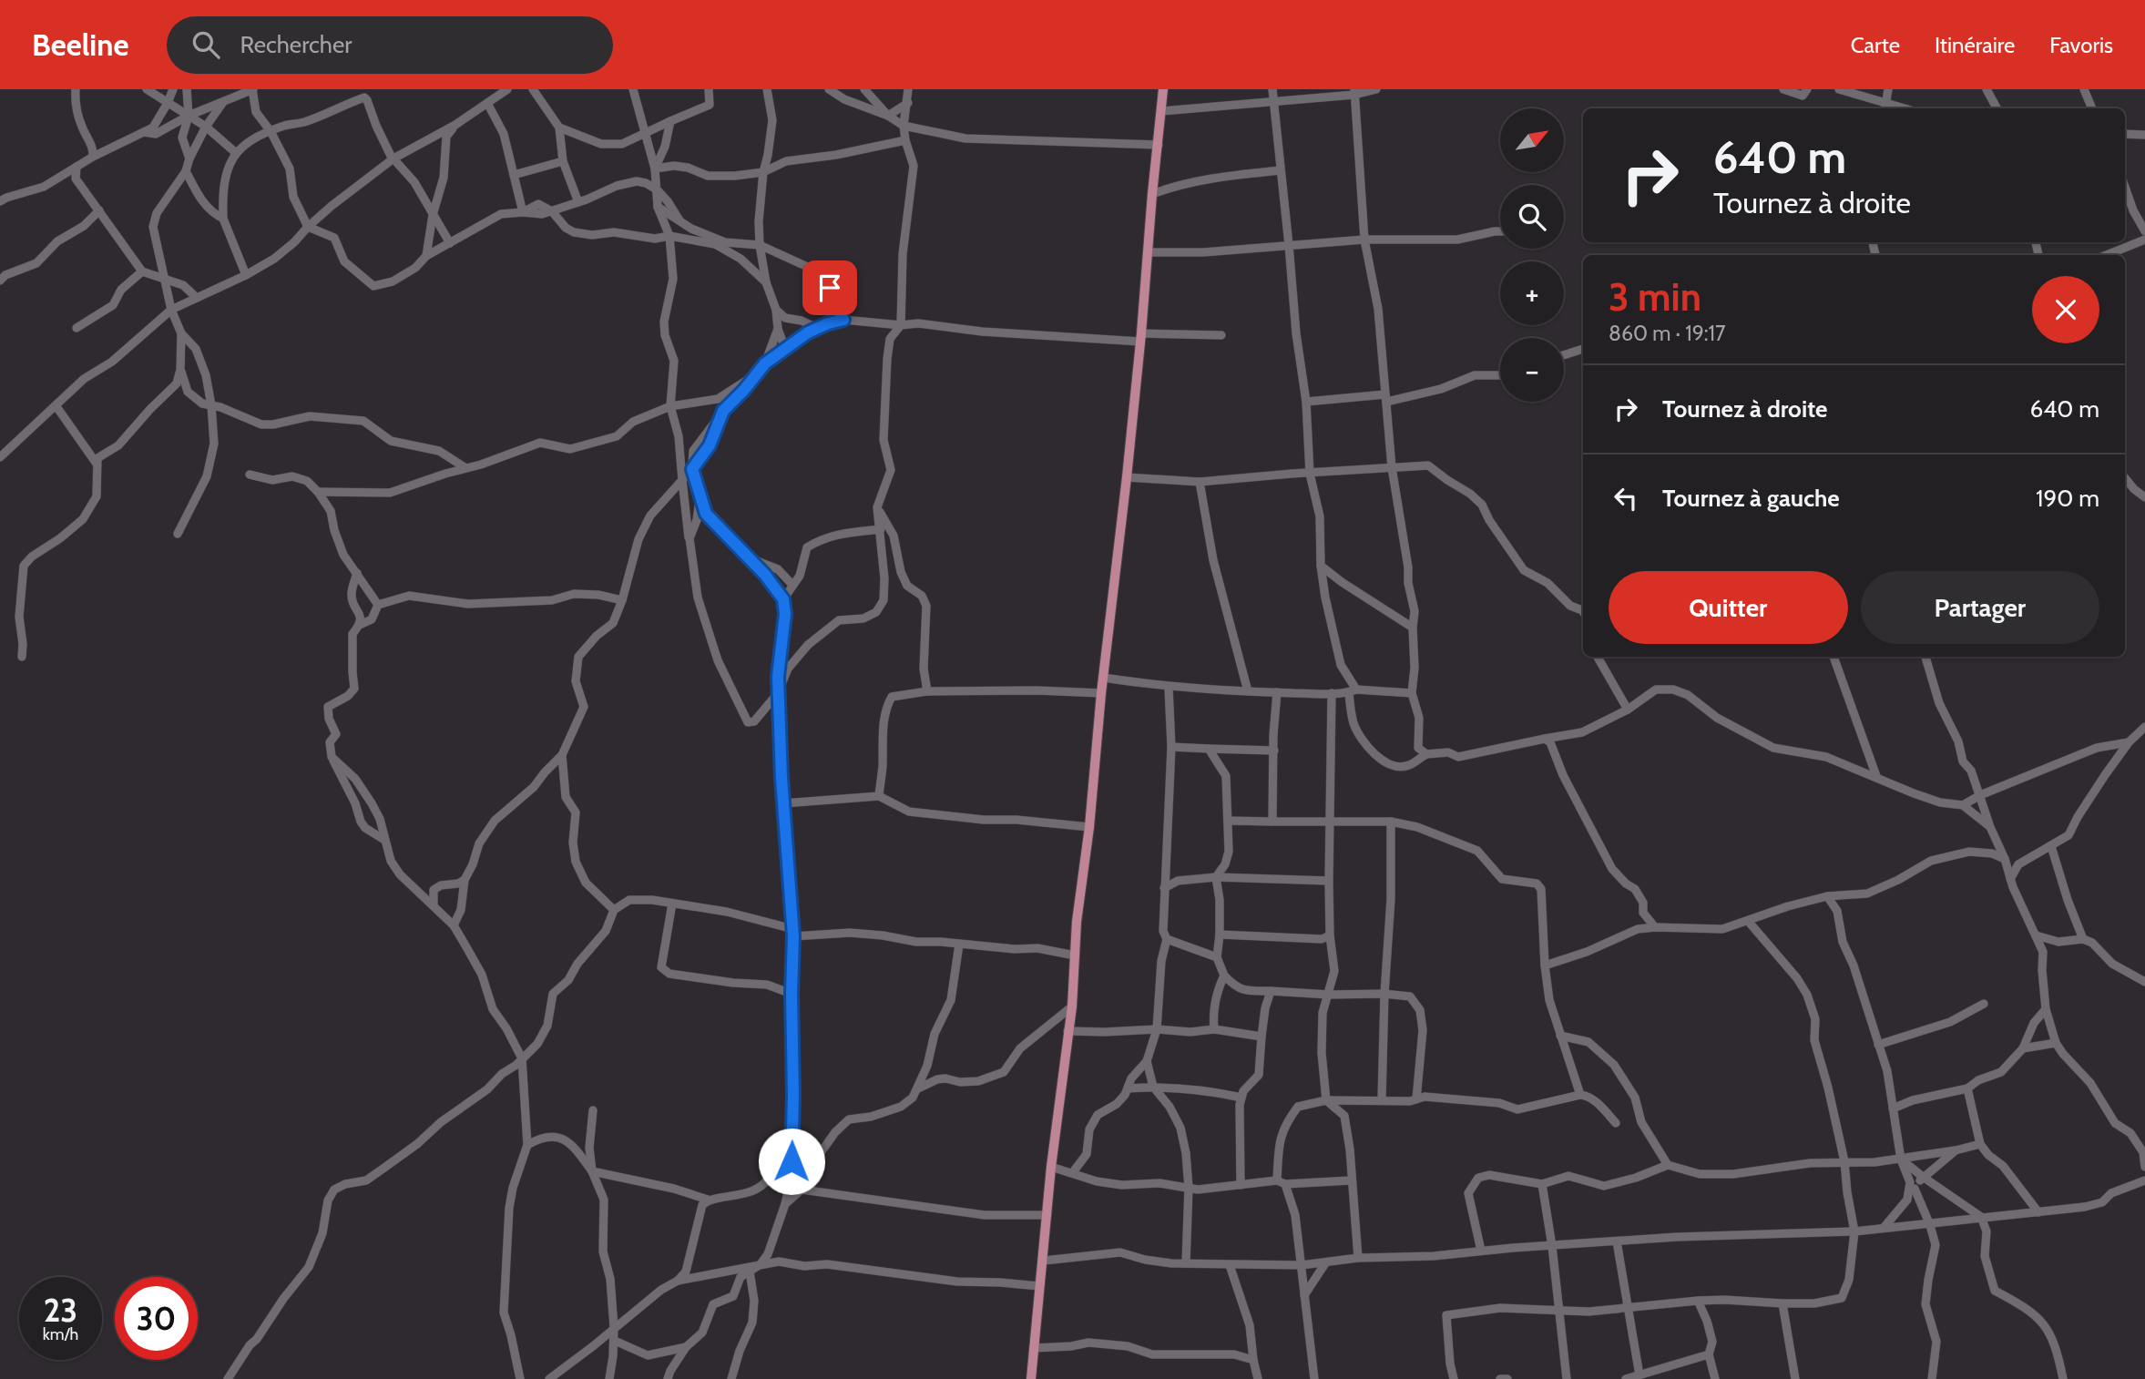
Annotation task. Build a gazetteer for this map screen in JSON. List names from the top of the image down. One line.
{"north":"top right","page":{"header":"Beeline","search":"Rechercher","nav":["Carte","Itinéraire","Favoris"],"map_buttons":["+","−"],"turn":["640 m","Tournez à droite"],"heading":["3 min","860 m · 19:17"],"list":[{"name":"Tournez à droite","value":"640 m"},{"name":"Tournez à gauche","value":"190 m"}],"buttons":["Quitter","Partager"],"speed":"23 km/h","limit":"30"}}
